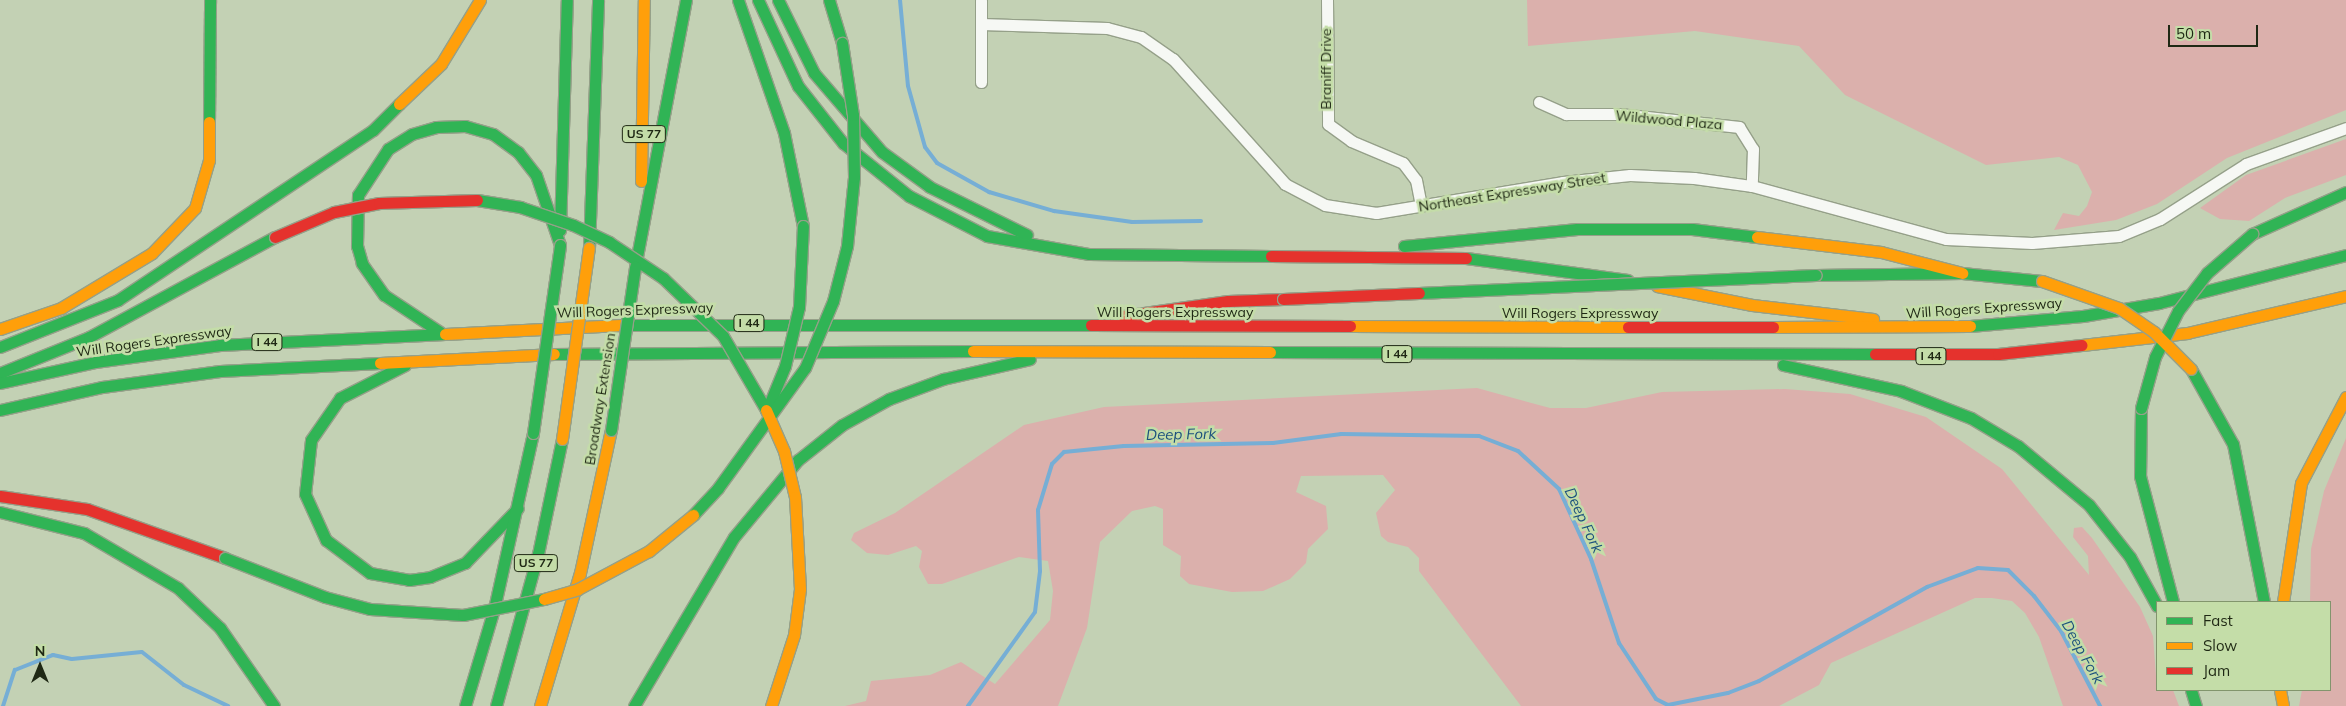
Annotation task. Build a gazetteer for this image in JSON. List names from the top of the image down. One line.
{"streets":{"main road":["US 77","Will Rogers Expressway","I 44","Broadway Extension"],"street":["Braniff Drive","Wildwood Plaza","Northeast Expressway Street"]},"crossings":[["Braniff Drive","Northeast Expressway Street"],["Wildwood Plaza","Northeast Expressway Street"]],"water":["Deep Fork"],"legend":["Fast","Slow","Jam"],"scale_bar":"50 m","north":"top"}
